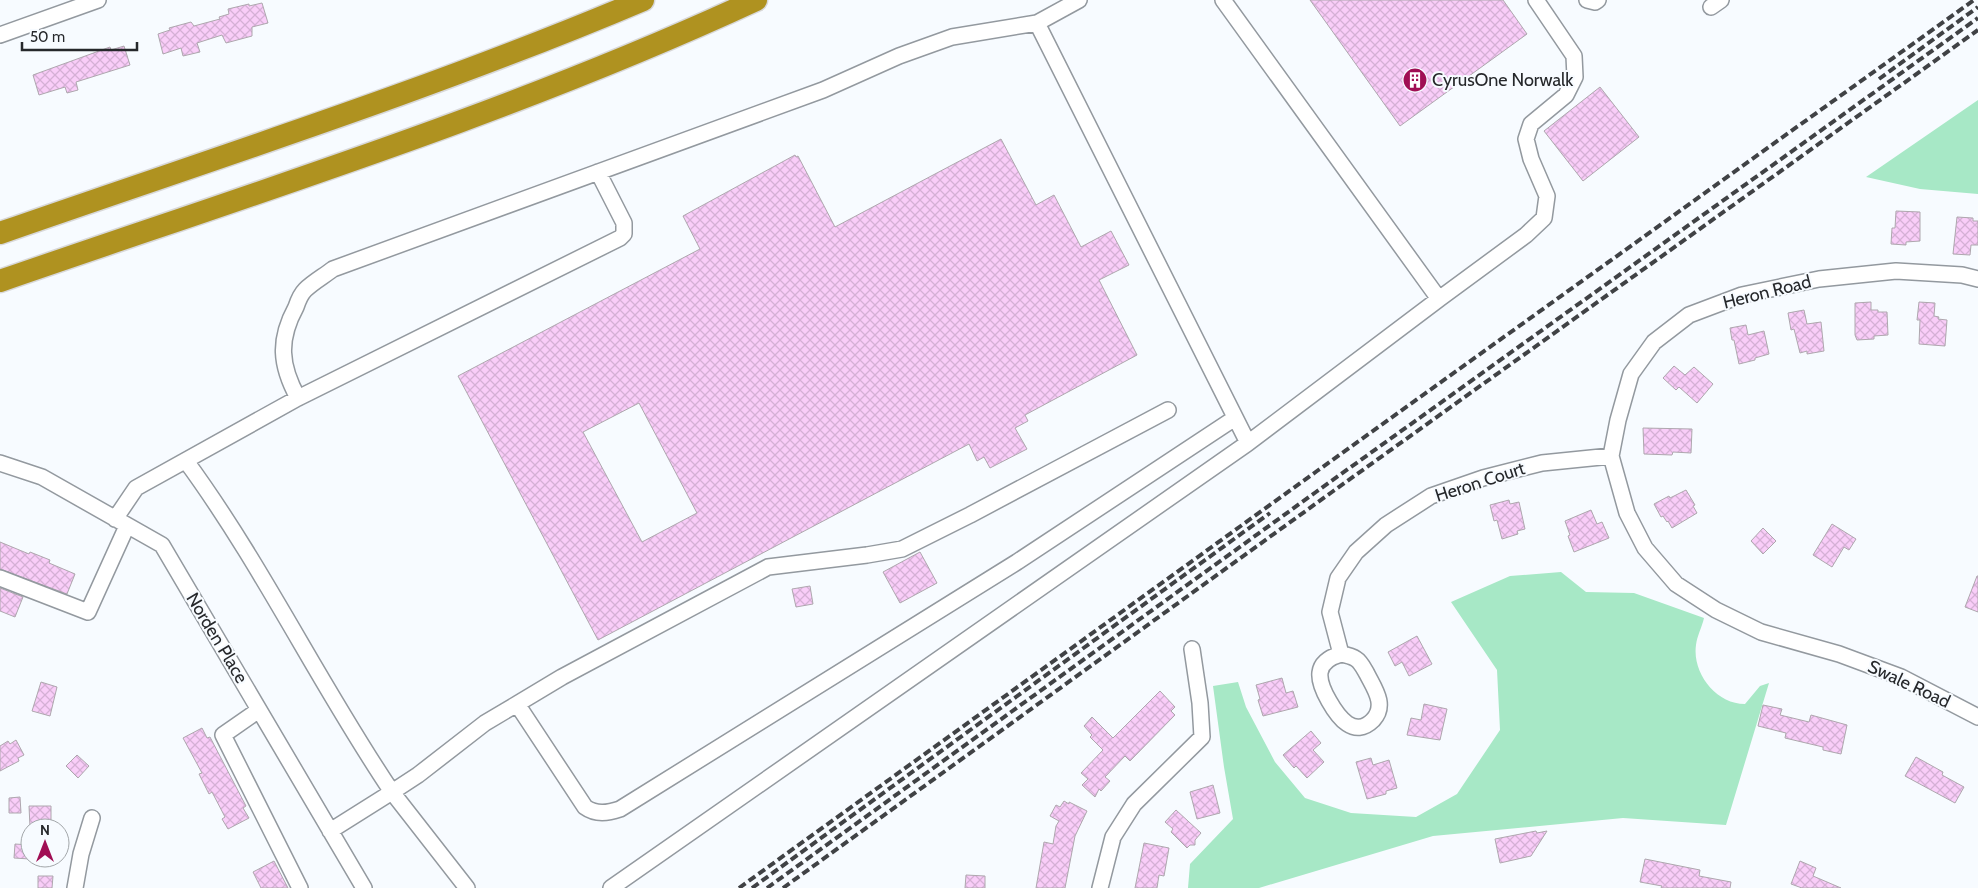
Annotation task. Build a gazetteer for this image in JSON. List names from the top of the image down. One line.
{"streets":{"street":["Heron Road","Heron Court","Norden Place","Swale Road"]},"crossings":[["Heron Road","Heron Court"],["Heron Road","Swale Road"]],"places":{"building":["CyrusOne Norwalk"]},"scale_bar":"50 m","north":"top"}
